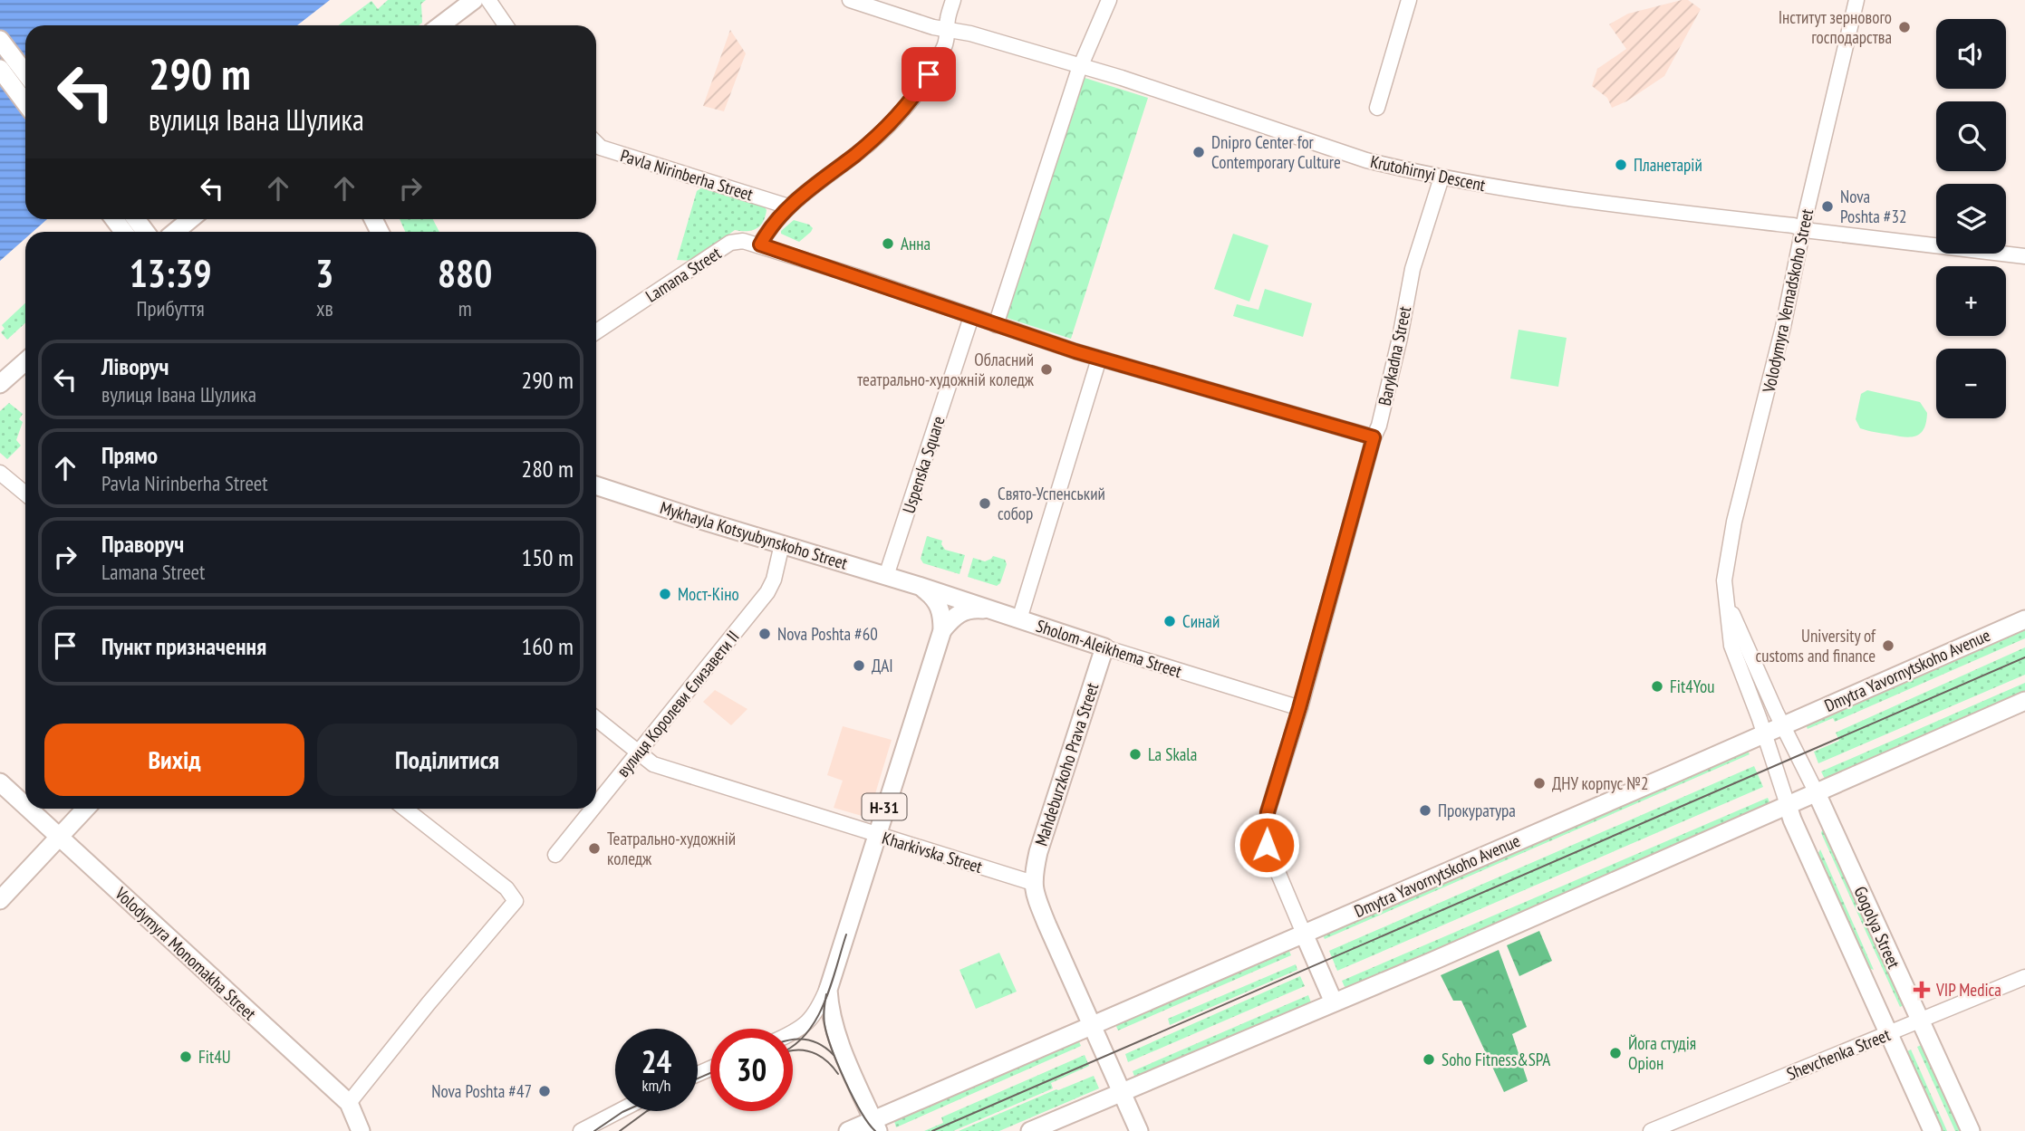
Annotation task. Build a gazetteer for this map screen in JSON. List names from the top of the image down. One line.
{"streets":{"main road":["Mykhayla Kotsyubynskoho Street","Sholom-Aleikhema Street","Dmytra Yavornytskoho Avenue","Mahdeburzkoho Prava Street","Н-31","Gogolya Street","Volodymyra Monomakha Street"],"street":["Krutohirnyi Descent","Pavla Nirinberha Street","Lamana Street","Volodymyra Vernadskoho Street","Barykadna Street","Uspenska Square","вулиця Королеви Єлизавети ІІ","Kharkivska Street","Shevchenka Street"]},"crossings":[["Krutohirnyi Descent","Volodymyra Vernadskoho Street"],["Krutohirnyi Descent","Barykadna Street"],["Volodymyra Vernadskoho Street","Dmytra Yavornytskoho Avenue"],["Volodymyra Vernadskoho Street","Gogolya Street"],["Barykadna Street","Sholom-Aleikhema Street"],["Barykadna Street","Dmytra Yavornytskoho Avenue"],["Uspenska Square","Mykhayla Kotsyubynskoho Street"],["Mykhayla Kotsyubynskoho Street","Sholom-Aleikhema Street"],["Mykhayla Kotsyubynskoho Street","вулиця Королеви Єлизавети ІІ"],["Sholom-Aleikhema Street","Mahdeburzkoho Prava Street"],["Dmytra Yavornytskoho Avenue","Н-31"],["вулиця Королеви Єлизавети ІІ","Kharkivska Street"],["Mahdeburzkoho Prava Street","Kharkivska Street"],["Н-31","Kharkivska Street"],["Gogolya Street","Shevchenka Street"]],"places":{"other":["Інститут зернового господарства","Dnipro Center for Contemporary Culture","Планетарій","Nova Poshta #32","Анна","Обласний театрально-художній коледж","Свято-Успенський собор","Мост-Кіно","Синай","Nova Poshta #60","University of customs and finance","ДАІ","Fit4You","La Skala","ДНУ корпус №2","Прокуратура","Театрально-художній коледж","Йога студія Оріон","Fit4U","Soho Fitness&SPA","Nova Poshta #47"],"health":["VIP Medica"]},"page":{"map_buttons":["+","−"],"turn":["290 m","вулиця Івана Шулика"],"eta":["13:39","Прибуття","3","хв","880","m"],"list":[{"name":"Ліворуч","note":"вулиця Івана Шулика","value":"290 m"},{"name":"Прямо","note":"Pavla Nirinberha Street","value":"280 m"},{"name":"Праворуч","note":"Lamana Street","value":"150 m"},{"name":"Пункт призначення","value":"160 m"}],"buttons":["Вихід","Поділитися"],"speed":"24 km/h","limit":"30"}}
